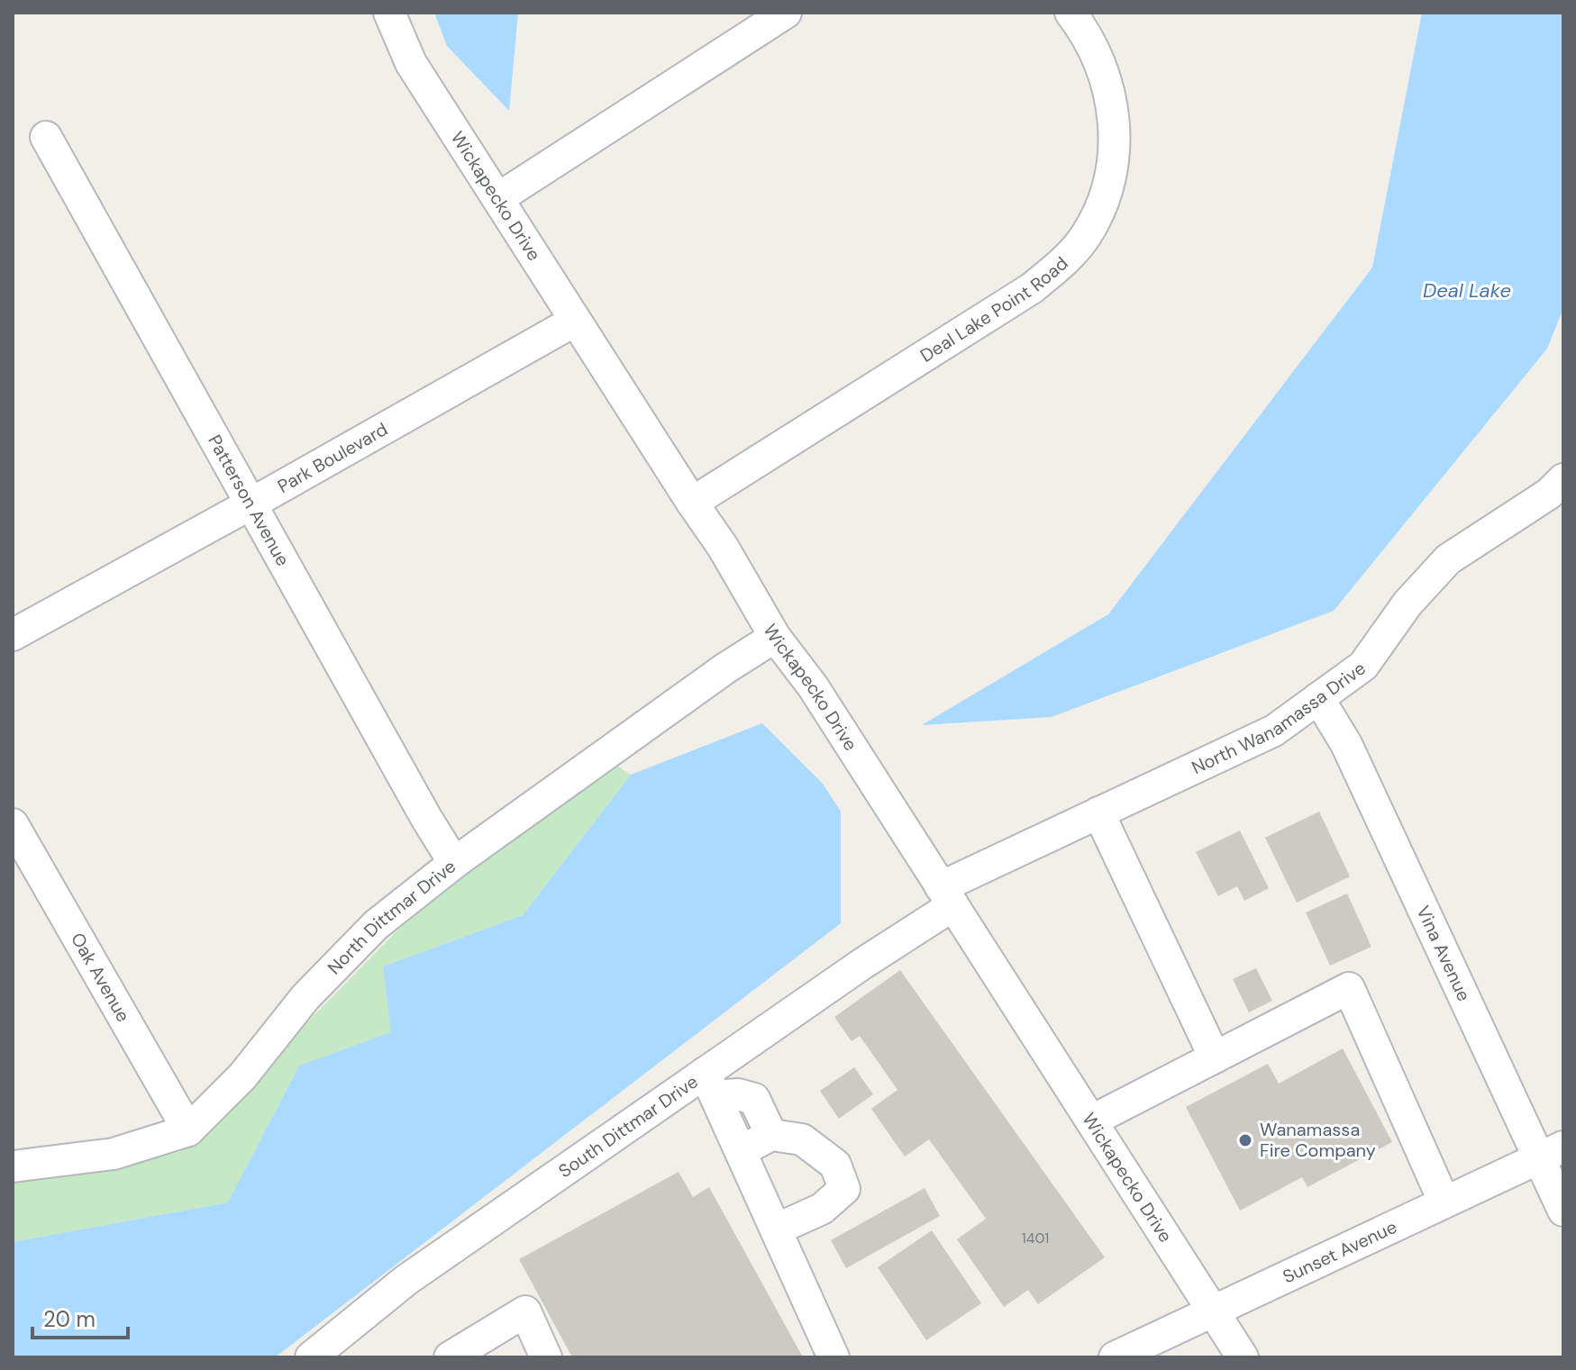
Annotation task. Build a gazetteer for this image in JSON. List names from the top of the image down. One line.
{"streets":{"street":["Wickapecko Drive","Deal Lake Point Road","Park Boulevard","Patterson Avenue","North Wanamassa Drive","North Dittmar Drive","Vina Avenue","Oak Avenue","South Dittmar Drive","Sunset Avenue"]},"crossings":[["Wickapecko Drive","Deal Lake Point Road"],["Wickapecko Drive","Park Boulevard"],["Wickapecko Drive","North Wanamassa Drive"],["Wickapecko Drive","North Dittmar Drive"],["Wickapecko Drive","South Dittmar Drive"],["Wickapecko Drive","Sunset Avenue"],["Park Boulevard","Patterson Avenue"],["Patterson Avenue","North Dittmar Drive"],["North Wanamassa Drive","Vina Avenue"],["North Wanamassa Drive","South Dittmar Drive"],["North Dittmar Drive","Oak Avenue"],["Vina Avenue","Sunset Avenue"]],"water":["Deal Lake"],"places":["Wanamassa Fire Company"],"house_numbers":["1401"],"scale_bar":"20 m"}
